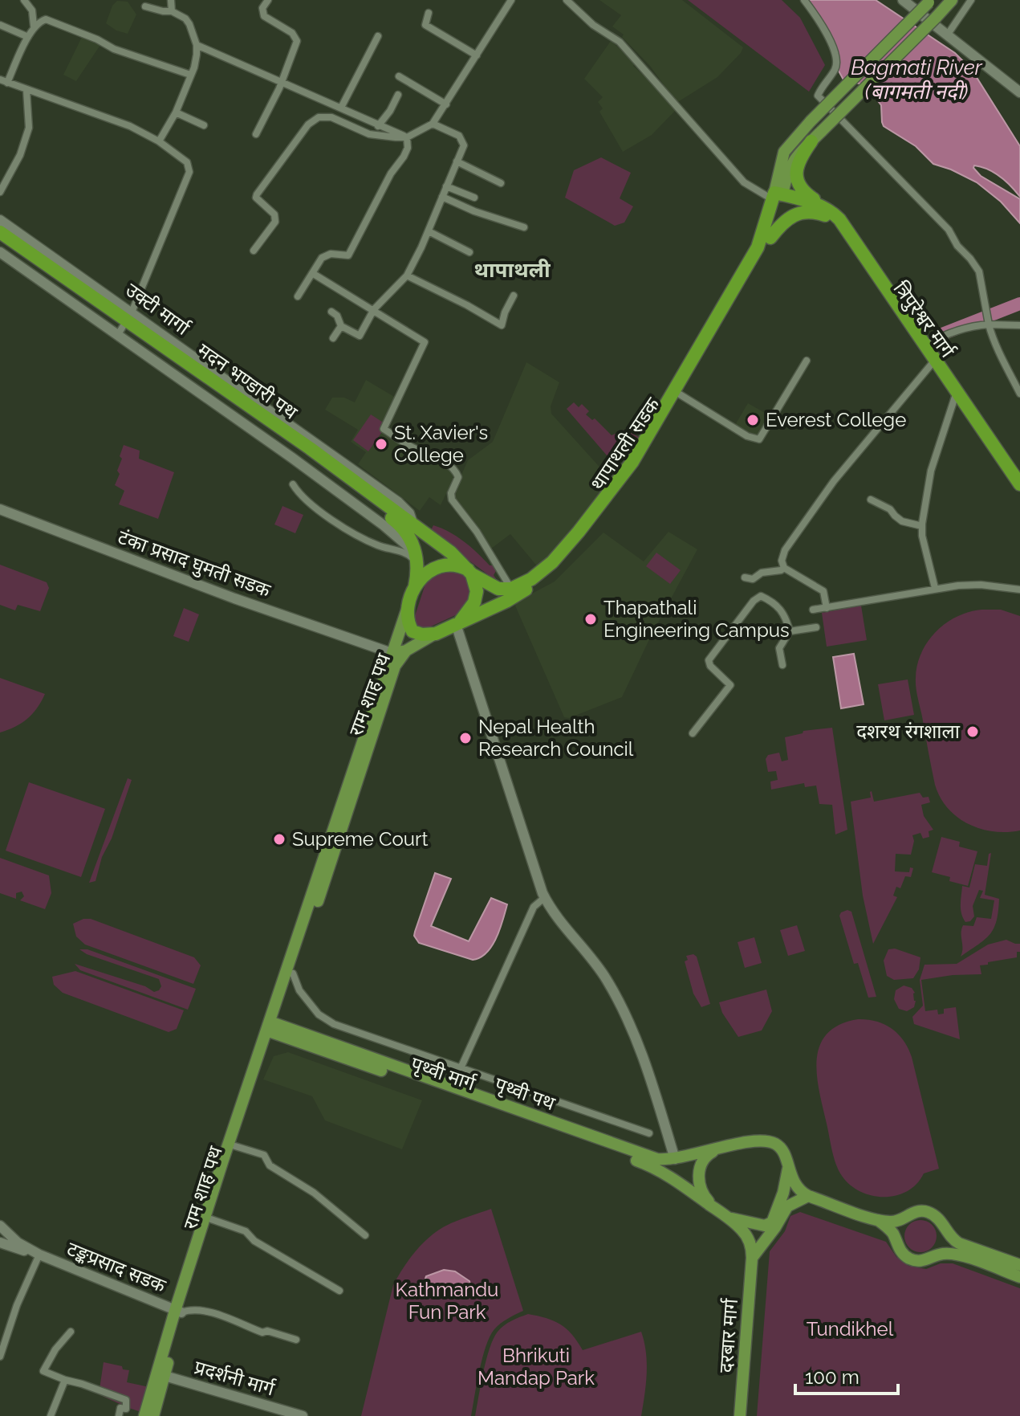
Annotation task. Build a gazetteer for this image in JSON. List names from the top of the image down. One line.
{"streets":{"highway":["त्रिपुरेश्वर मार्ग","मदन भण्डारी पथ","थापाथली सडक"],"main road":["राम शाह पथ","पृथ्वी मार्ग","दरबार मार्ग"],"street":["उक्टी मार्गा","टंका प्रसाद घुमती सडक","टङ्कप्रसाद सडक","प्रदर्शनी मार्ग"]},"crossings":[["उक्टी मार्गा","मदन भण्डारी पथ"],["मदन भण्डारी पथ","थापाथली सडक"],["टंका प्रसाद घुमती सडक","राम शाह पथ"],["राम शाह पथ","पृथ्वी मार्ग"],["राम शाह पथ","टङ्कप्रसाद सडक"],["राम शाह पथ","प्रदर्शनी मार्ग"]],"districts":["थापाथली"],"water":["Bagmati River (बागमती नदी)"],"parks":["Kathmandu Fun Park","Tundikhel","Bhrikuti Mandap Park"],"places":["Everest College","St. Xavier's College","Thapathali Engineering Campus","दशरथ रंगशाला","Nepal Health Research Council","Supreme Court"],"scale_bar":"100 m"}
